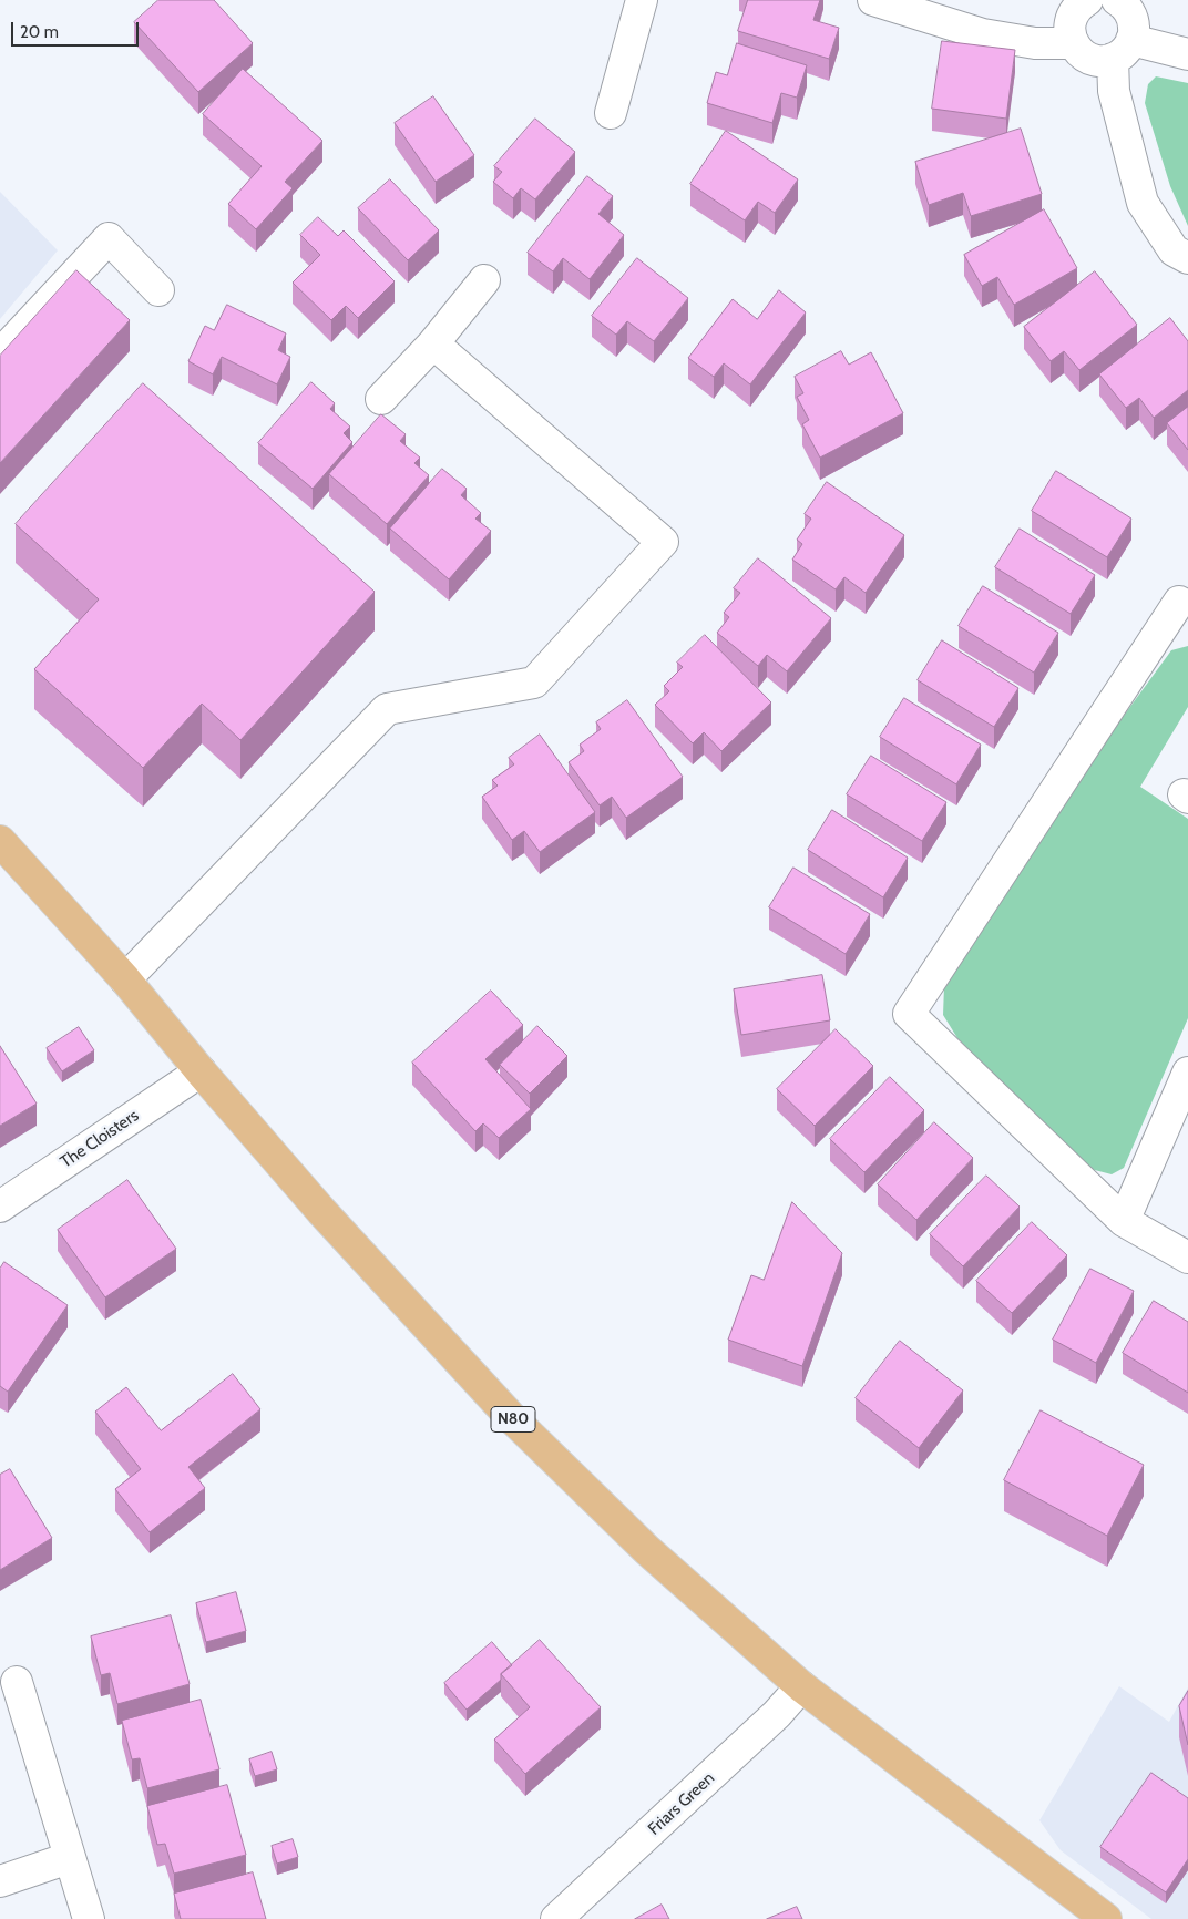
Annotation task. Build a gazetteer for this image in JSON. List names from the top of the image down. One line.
{"streets":{"main road":["N80"],"street":["The Cloisters","Friars Green"]},"crossings":[["The Cloisters","N80"],["N80","Friars Green"]],"scale_bar":"20 m"}
